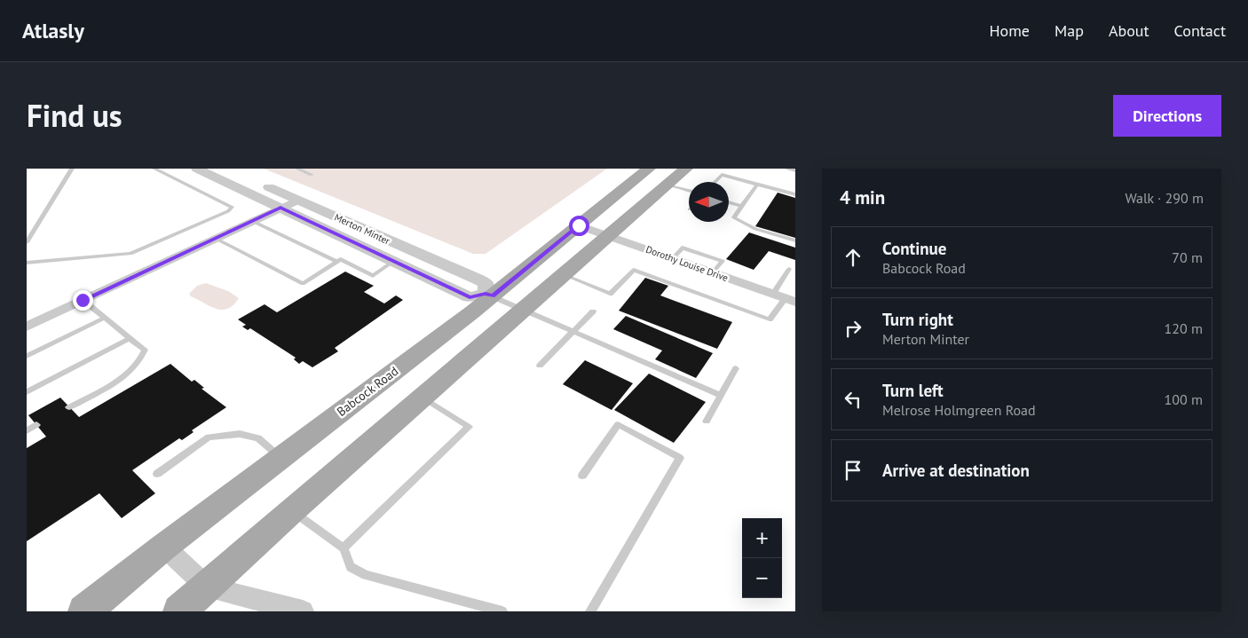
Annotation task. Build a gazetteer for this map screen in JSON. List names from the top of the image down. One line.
{"streets":{"main road":["Babcock Road"],"street":["Merton Minter","Dorothy Louise Drive"]},"crossings":[["Merton Minter","Babcock Road"],["Dorothy Louise Drive","Babcock Road"]],"north":"left","page":{"header":"Atlasly","nav":["Home","Map","About","Contact"],"title":"Find us","buttons":"Directions","heading":["4 min","Walk · 290 m"],"list":[["Continue","Babcock Road","70 m"],["Turn right","Merton Minter","120 m"],["Turn left","Melrose Holmgreen Road","100 m"],"Arrive at destination"],"map_buttons":["+","−"]}}
